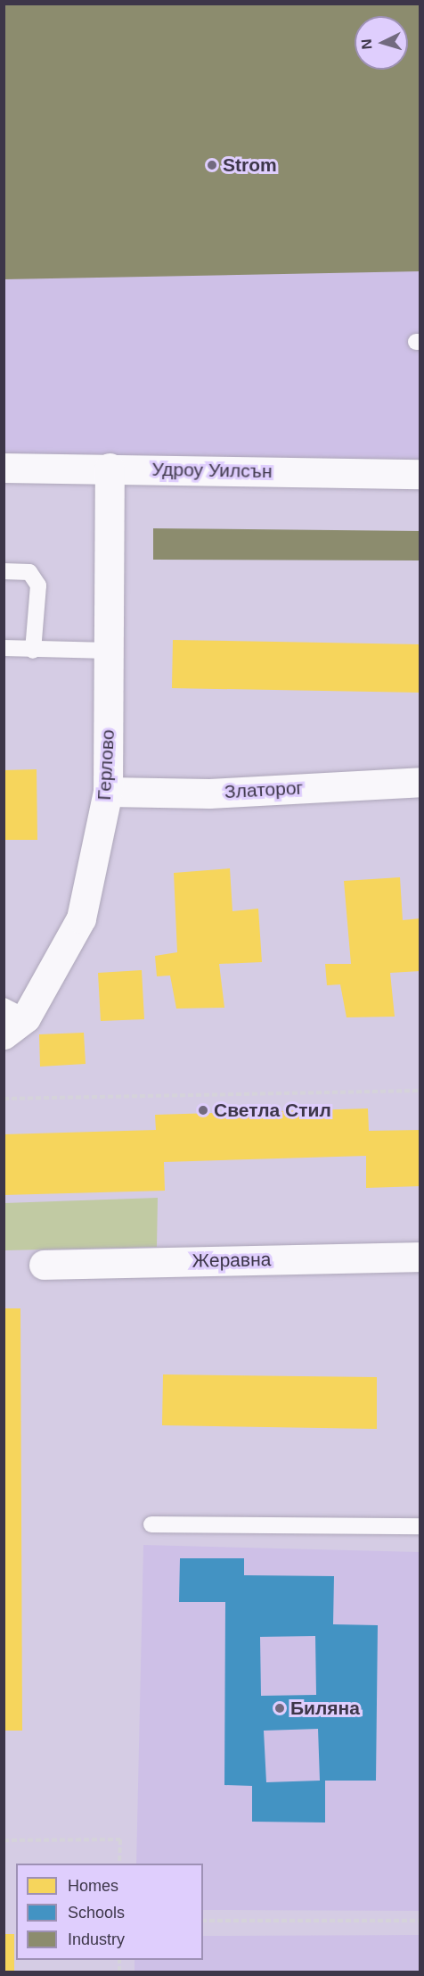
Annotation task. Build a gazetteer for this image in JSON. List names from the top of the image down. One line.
{"streets":{"street":["Удроу Уилсън","Герлово","Златорог","Жеравна"]},"crossings":[["Удроу Уилсън","Герлово"],["Герлово","Златорог"]],"places":["Strom","Светла Стил","Биляна"],"legend":["Homes","Schools","Industry"],"north":"left"}
